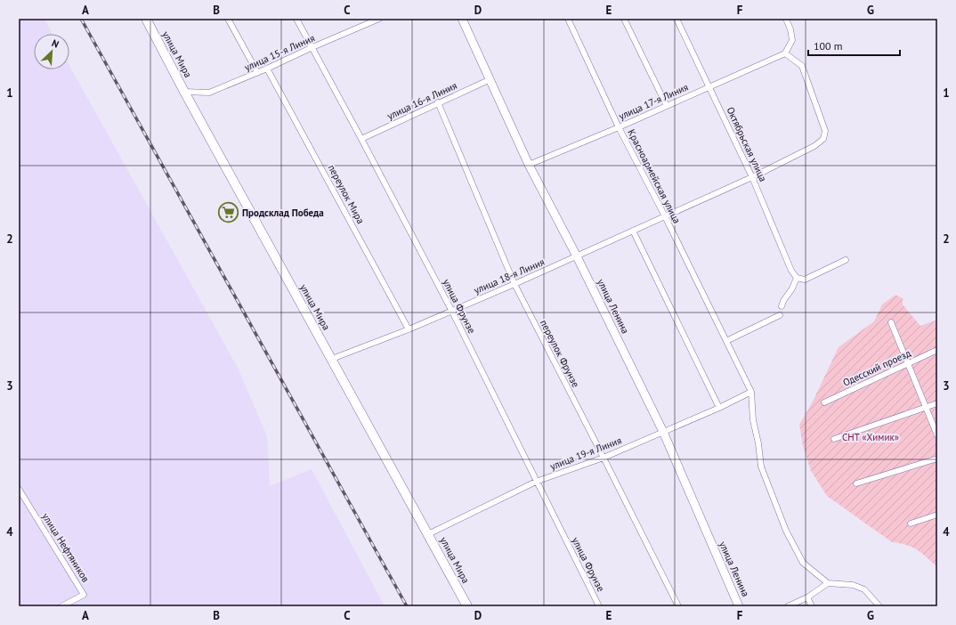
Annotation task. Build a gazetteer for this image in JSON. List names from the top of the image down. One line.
{"streets":{"main road":["улица Мира","улица Ленина"],"street":["улица 15-я Линия","улица 16-я Линия","улица 17-я Линия","Октябрьская улица","Красноармейская улица","переулок Мира","улица 18-я Линия","улица Фрунзе","переулок Фрунзе","Одесский проезд","улица 19-я Линия","улица Нефтяников"]},"crossings":[["улица 15-я Линия","улица Мира"],["улица 15-я Линия","переулок Мира"],["улица 15-я Линия","улица Фрунзе"],["улица Мира","улица 18-я Линия"],["улица Мира","улица 19-я Линия"],["улица 16-я Линия","улица Фрунзе"],["улица 16-я Линия","улица Ленина"],["улица 16-я Линия","переулок Фрунзе"],["улица 17-я Линия","Октябрьская улица"],["улица 17-я Линия","Красноармейская улица"],["улица 17-я Линия","улица 18-я Линия"],["улица 17-я Линия","улица Ленина"],["Октябрьская улица","улица 18-я Линия"],["Красноармейская улица","улица 18-я Линия"],["Красноармейская улица","улица 19-я Линия"],["переулок Мира","улица 18-я Линия"],["улица 18-я Линия","улица Фрунзе"],["улица 18-я Линия","улица Ленина"],["улица 18-я Линия","переулок Фрунзе"],["улица Фрунзе","улица 19-я Линия"],["улица Ленина","улица 19-я Линия"],["переулок Фрунзе","улица 19-я Линия"]],"parks":["СНТ «Химик»"],"places":{"supermarket":["Продсклад Победа"]},"scale_bar":"100 m","north":"top right","grid":{"columns":["A","B","C","D","E","F","G"],"rows":["1","2","3","4"]}}
